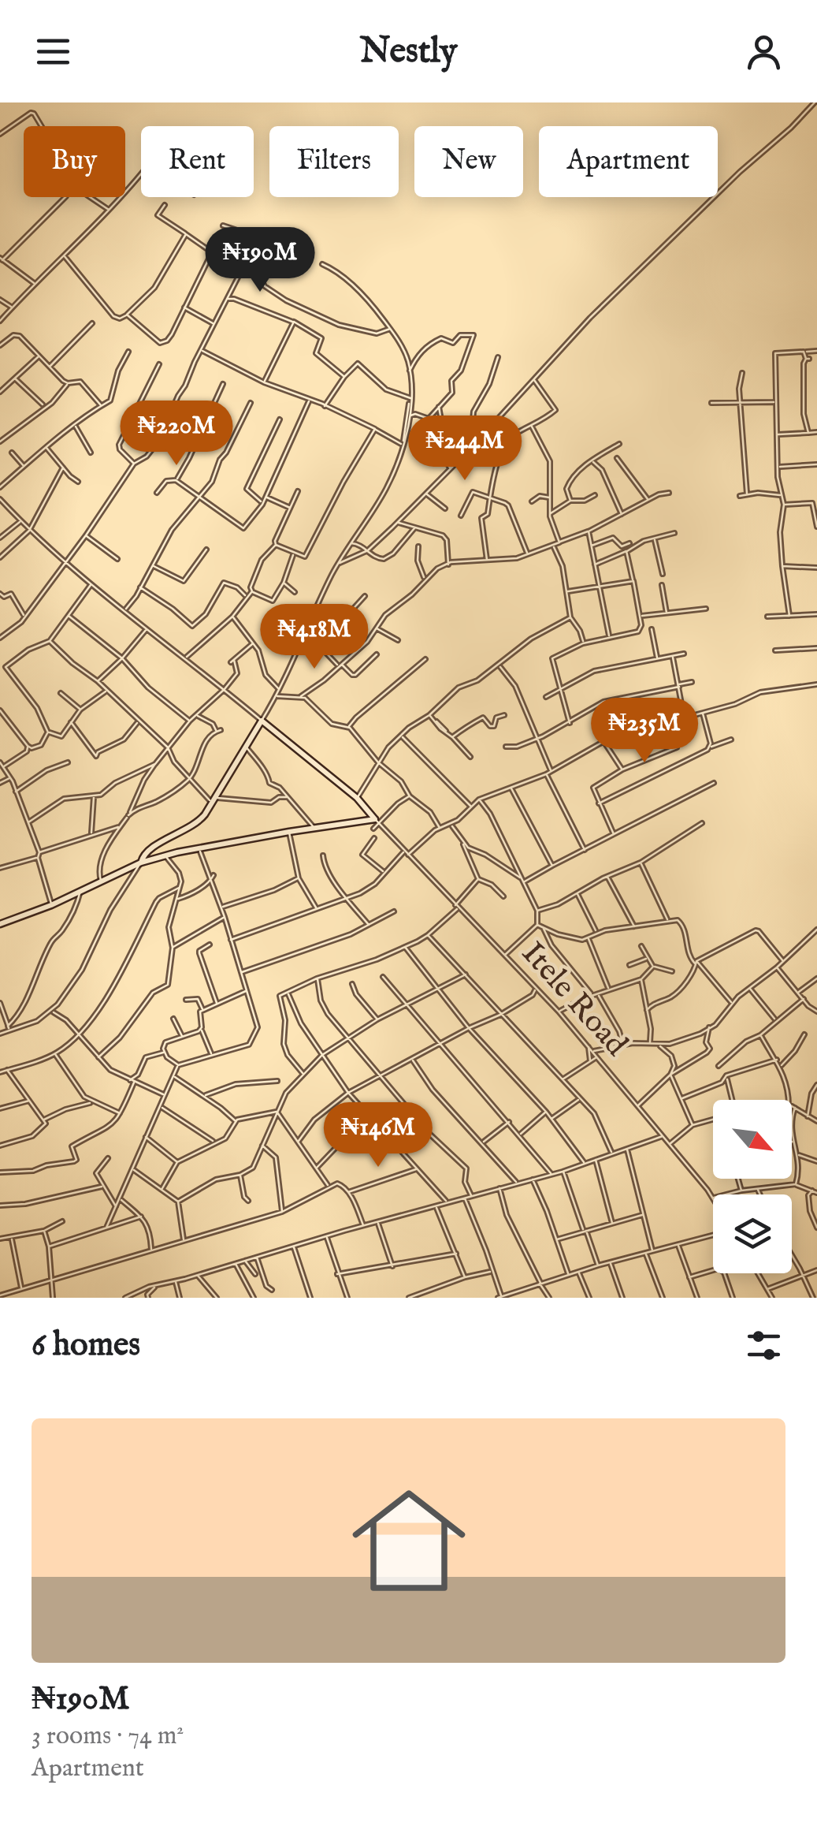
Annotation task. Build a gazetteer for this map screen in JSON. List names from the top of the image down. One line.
{"streets":{"street":["Itele Road"]},"north":"bottom right","page":{"header":"Nestly","chip":["Buy","Rent","Filters","New","Apartment"],"price":["₦190M","₦220M","₦244M","₦418M","₦235M","₦146M"],"heading":"6 homes","list":[{"name":"₦190M","note":"3 rooms · 74 m² · Apartment"}]}}
